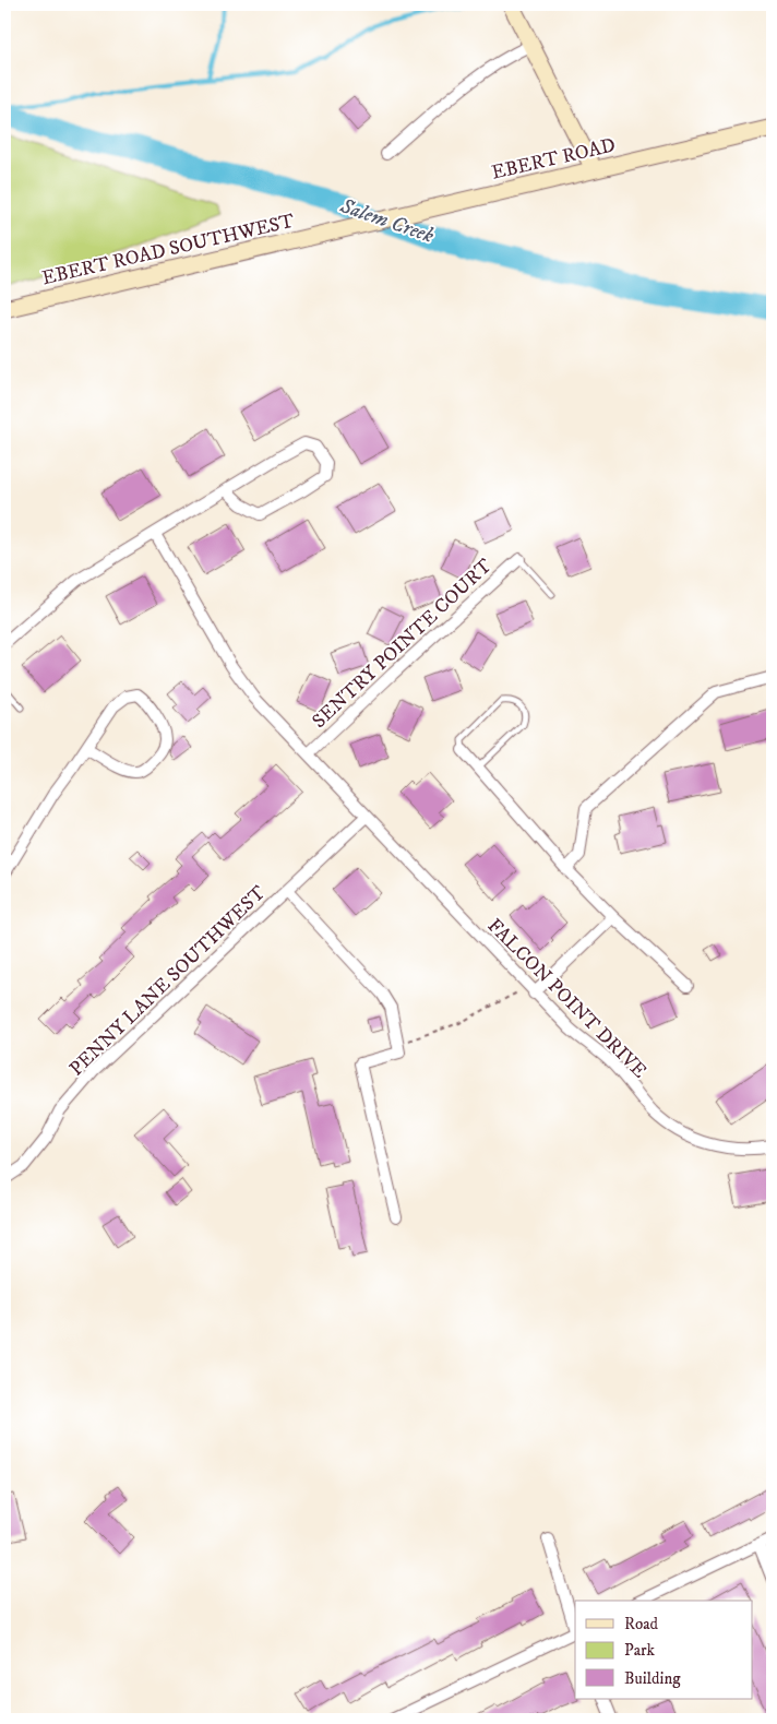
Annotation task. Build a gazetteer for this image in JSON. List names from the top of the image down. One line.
{"streets":{"main road":["EBERT ROAD","EBERT ROAD SOUTHWEST"],"street":["SENTRY POINTE COURT","PENNY LANE SOUTHWEST","FALCON POINT DRIVE"]},"crossings":[["EBERT ROAD","EBERT ROAD SOUTHWEST"],["SENTRY POINTE COURT","FALCON POINT DRIVE"],["PENNY LANE SOUTHWEST","FALCON POINT DRIVE"]],"water":["Salem Creek"],"legend":["Road","Park","Building"]}
